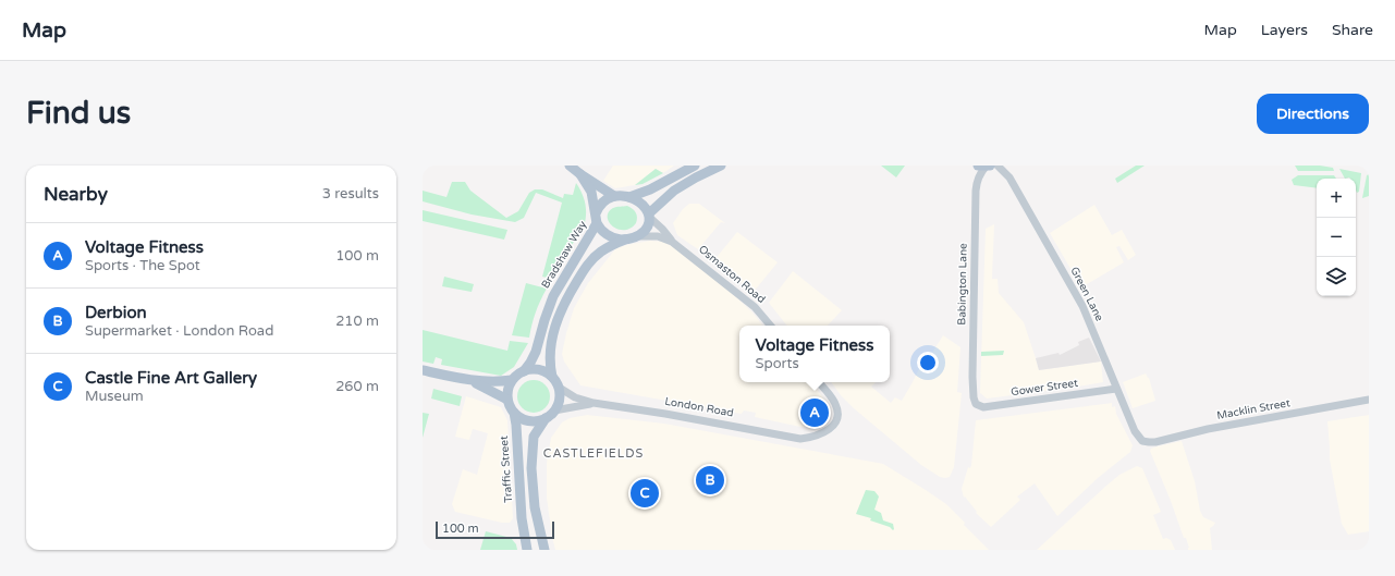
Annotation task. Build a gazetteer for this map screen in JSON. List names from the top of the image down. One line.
{"streets":{"main road":["Bradshaw Way","Traffic Street"],"street":["Osmaston Road","Babington Lane","Green Lane","Gower Street","London Road","Macklin Street"]},"crossings":[["Bradshaw Way","Osmaston Road"],["Bradshaw Way","London Road"],["Bradshaw Way","Traffic Street"],["Babington Lane","Gower Street"],["Green Lane","Gower Street"],["Green Lane","Macklin Street"],["London Road","Traffic Street"]],"districts":["CASTLEFIELDS"],"scale_bar":"100 m","page":{"header":"Map","nav":["Map","Layers","Share"],"buttons":"Directions","title":"Find us","heading":["Nearby","3 results"],"map_buttons":["+","−"],"list":[{"mark":"A","name":"Voltage Fitness","note":"Sports · The Spot","value":"100 m"},{"mark":"B","name":"Derbion","note":"Supermarket · London Road","value":"210 m"},{"mark":"C","name":"Castle Fine Art Gallery","note":"Museum","value":"260 m"}],"popup":["Voltage Fitness","Sports"],"pins":["A","B","C"],"scale":"100 m"}}
